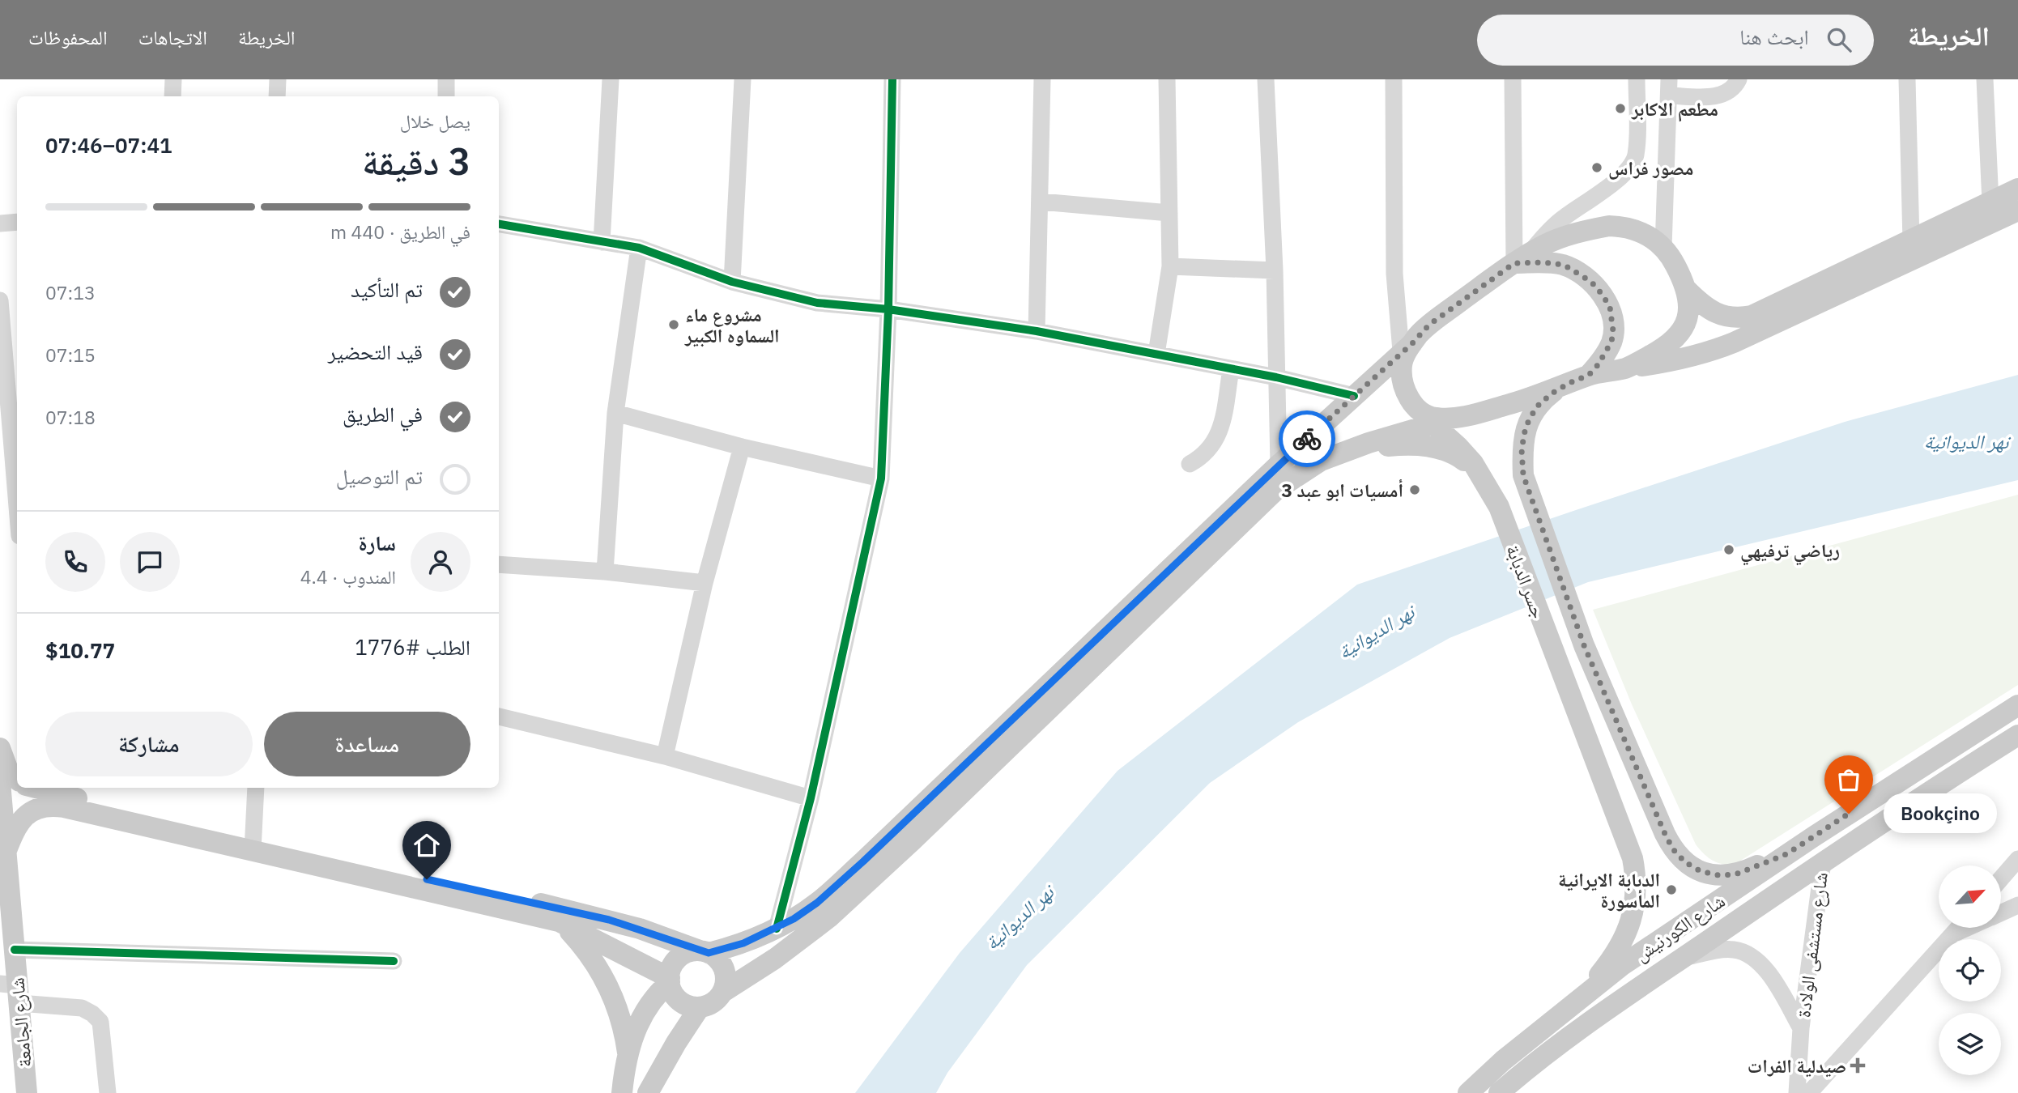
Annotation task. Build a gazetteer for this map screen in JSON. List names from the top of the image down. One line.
{"streets":{"main road":["جسر الدبابة","شارع الكورنيش","شارع الجامعة"],"street":["شارع مستشفى الولادة"]},"crossings":[["جسر الدبابة","شارع الكورنيش"],["شارع الكورنيش","شارع مستشفى الولادة"]],"water":["نهر الديوانية"],"places":{"other":["مطعم الاكابر","مصور فراس","مشروع ماء السماوه الكبير","أمسيات ابو عبد 3","رياضي ترفيهي","Bookçino","الدبابة الايرانية المأسورة"],"health":["صيدلية الفرات"]},"north":"top right","page":{"header":"الخريطة","search":"ابحث هنا","nav":["الخريطة","الاتجاهات","المحفوظات"],"heading":["3 دقيقة","يصل خلال","07:41–07:46"],"panel":["سارة","المندوب · 4.4","الطلب #1776","$10.77"],"bar":"في الطريق · 440 m","list":[["تم التأكيد","07:13"],["قيد التحضير","07:15"],["في الطريق","07:18"],"تم التوصيل"],"buttons":["مساعدة","مشاركة"],"bubble":"Bookçino"}}
